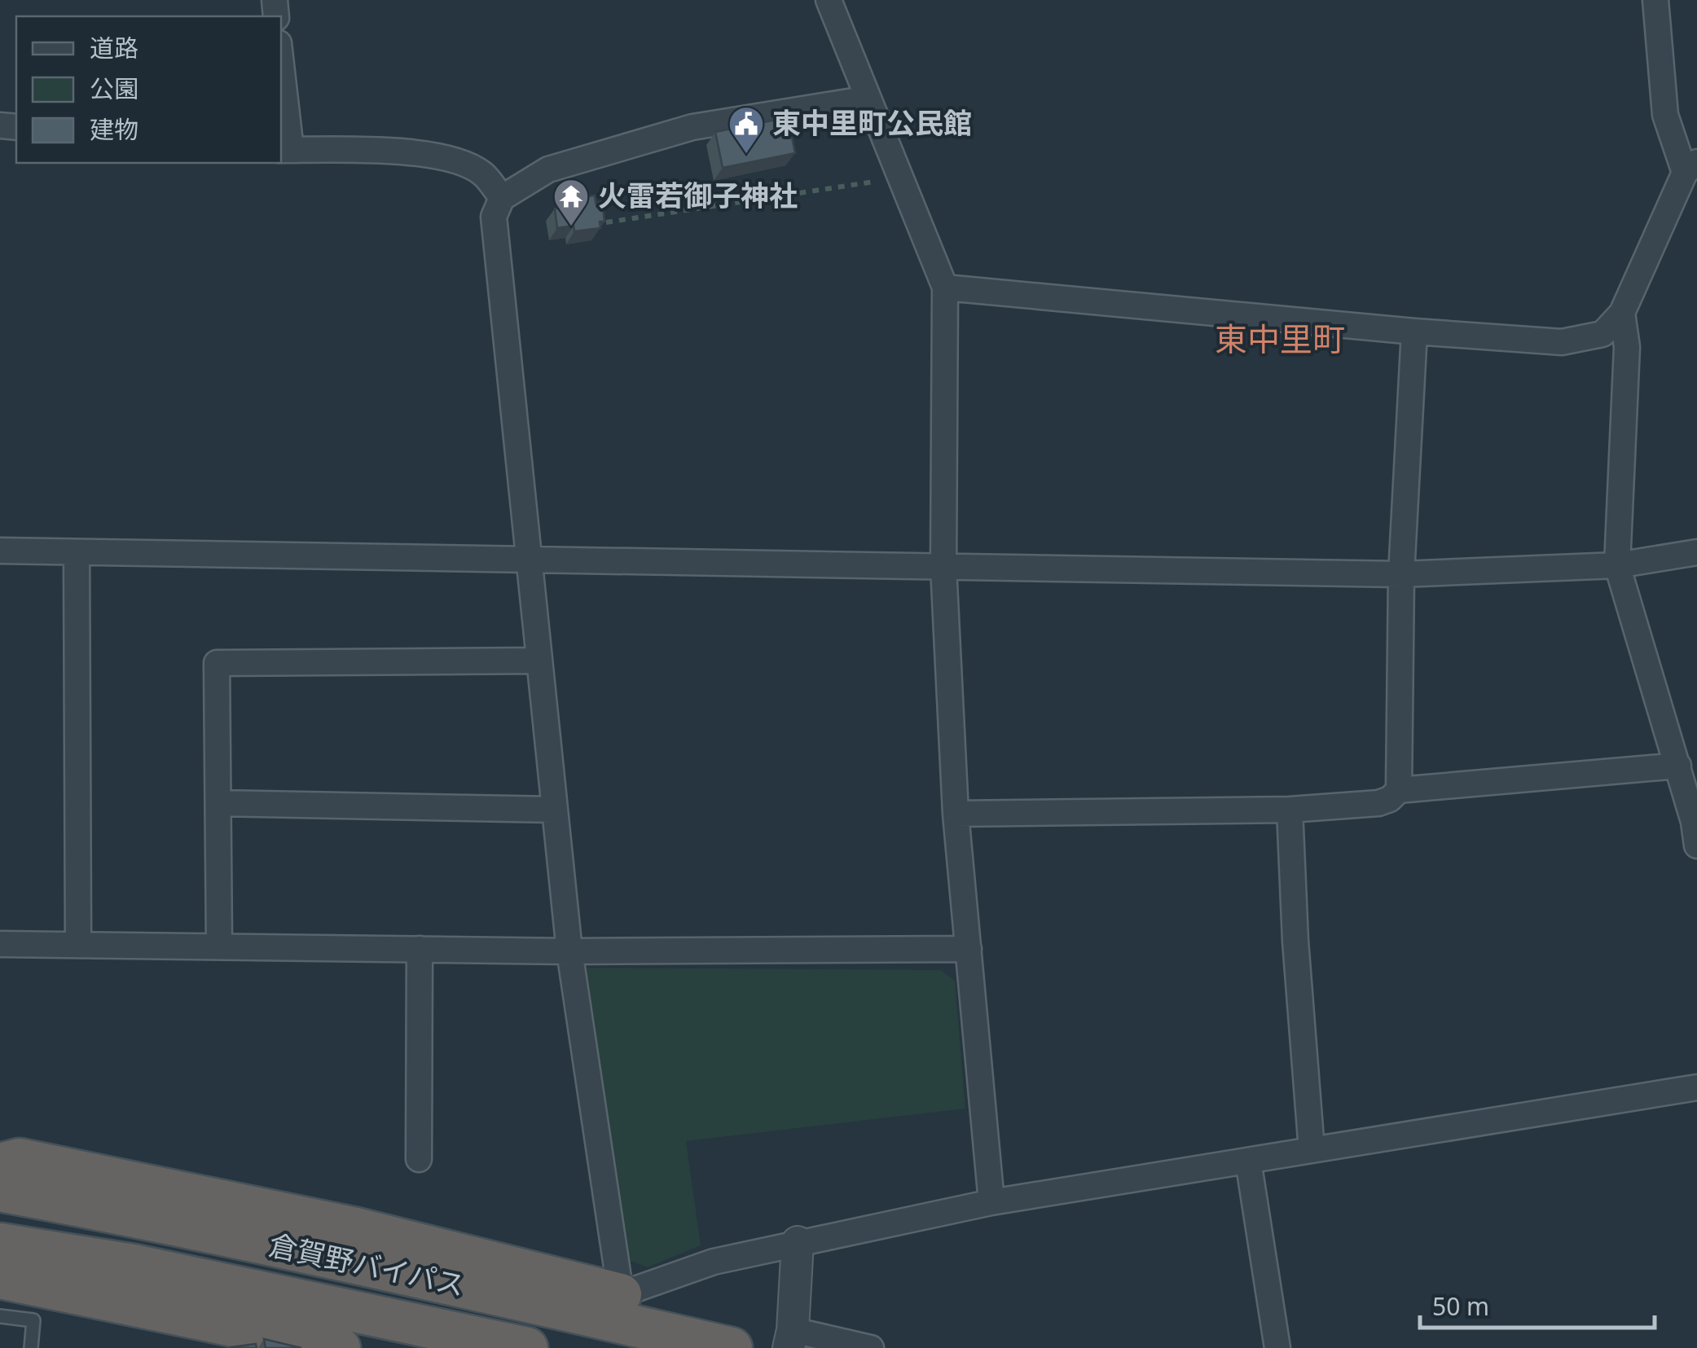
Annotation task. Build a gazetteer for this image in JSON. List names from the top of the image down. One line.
{"streets":{"highway":["倉賀野バイパス"]},"districts":["東中里町"],"places":{"public building":["東中里町公民館"],"temple":["火雷若御子神社"]},"legend":["道路","公園","建物"],"scale_bar":"50 m"}
